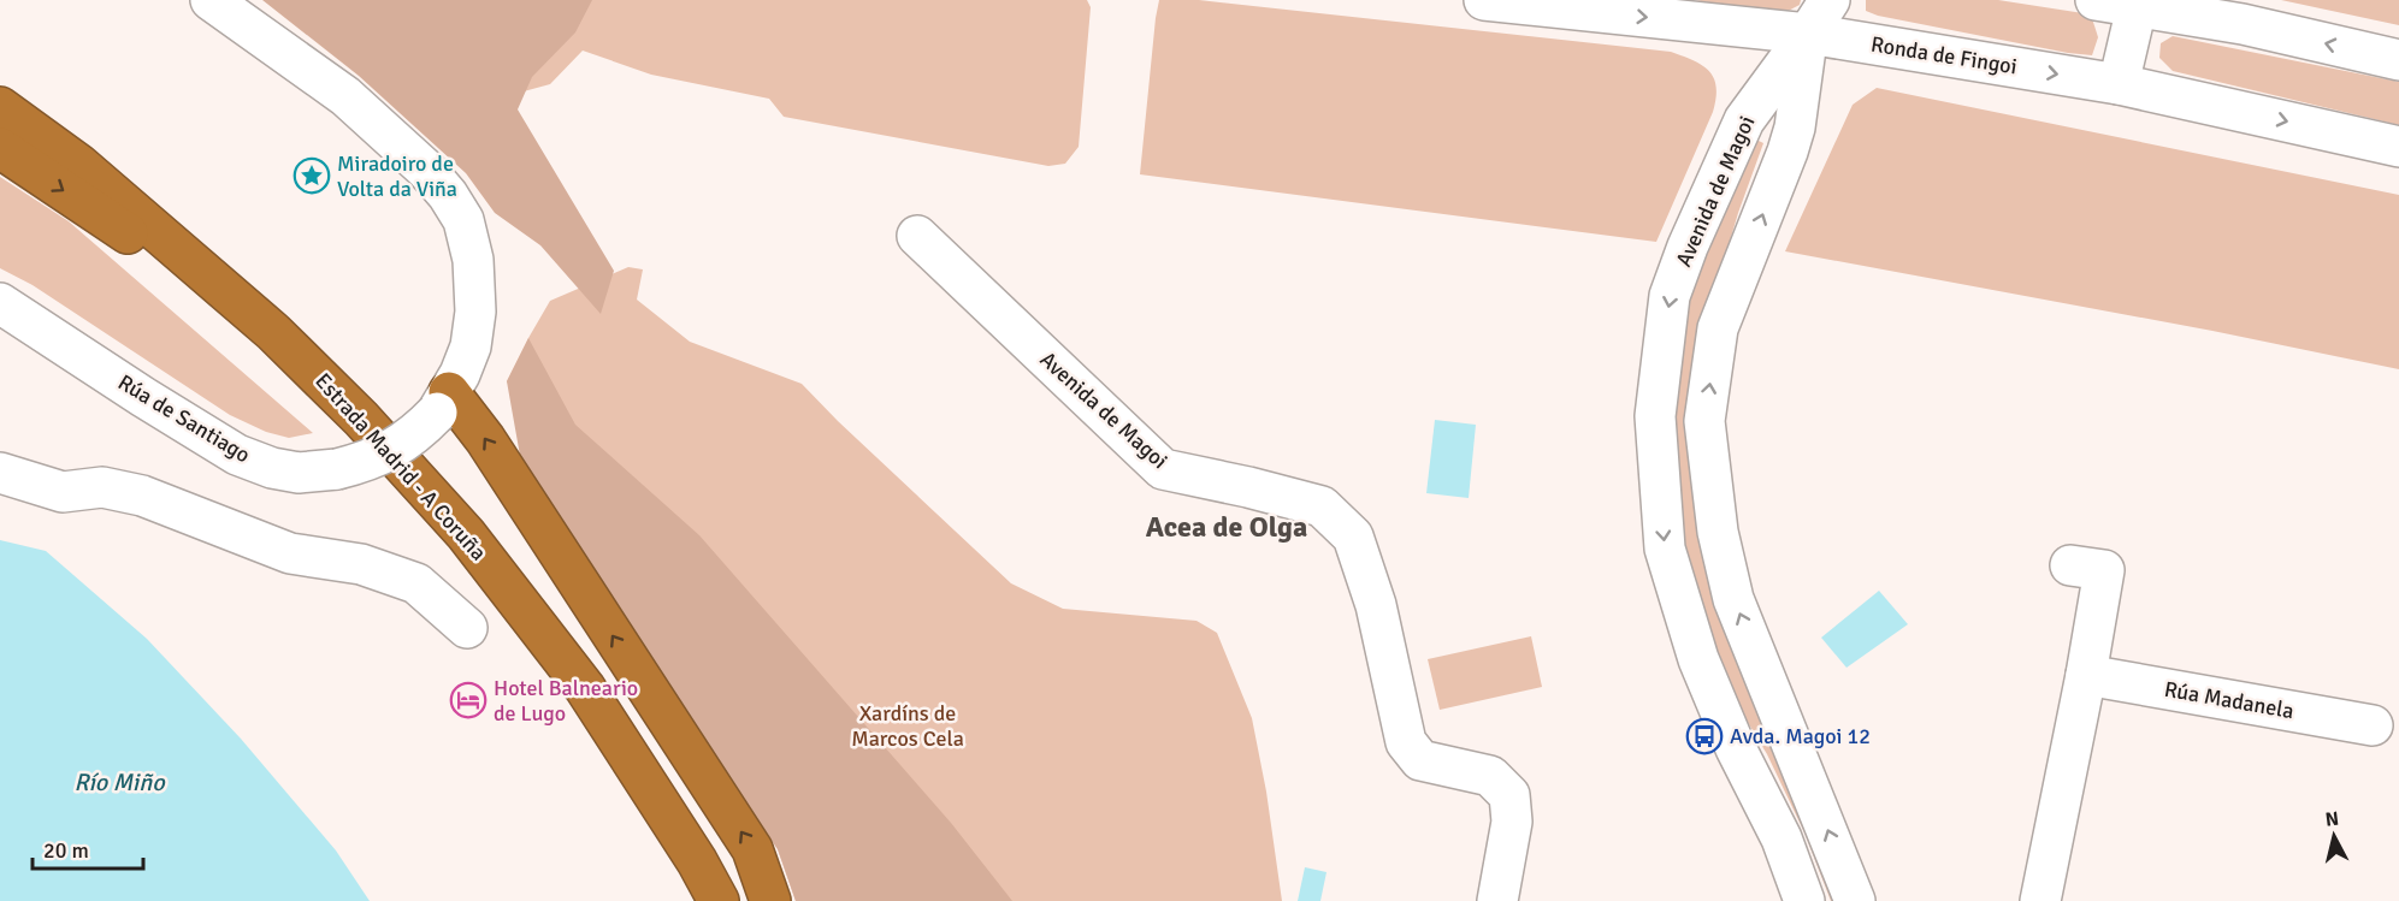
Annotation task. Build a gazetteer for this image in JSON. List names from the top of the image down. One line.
{"streets":{"highway":["Estrada Madrid - A Coruña"],"street":["Ronda de Fingoi","Avenida de Magoi","Rúa de Santiago","Rúa Madanela"]},"crossings":[["Ronda de Fingoi","Avenida de Magoi"]],"districts":["Acea de Olga"],"water":["Río Miño"],"parks":["Xardíns de Marcos Cela"],"places":{"place":["Miradoiro de Volta da Viña"],"hotel":["Hotel Balneario de Lugo"],"bus stop":["Avda. Magoi 12"]},"scale_bar":"20 m","north":"top"}
